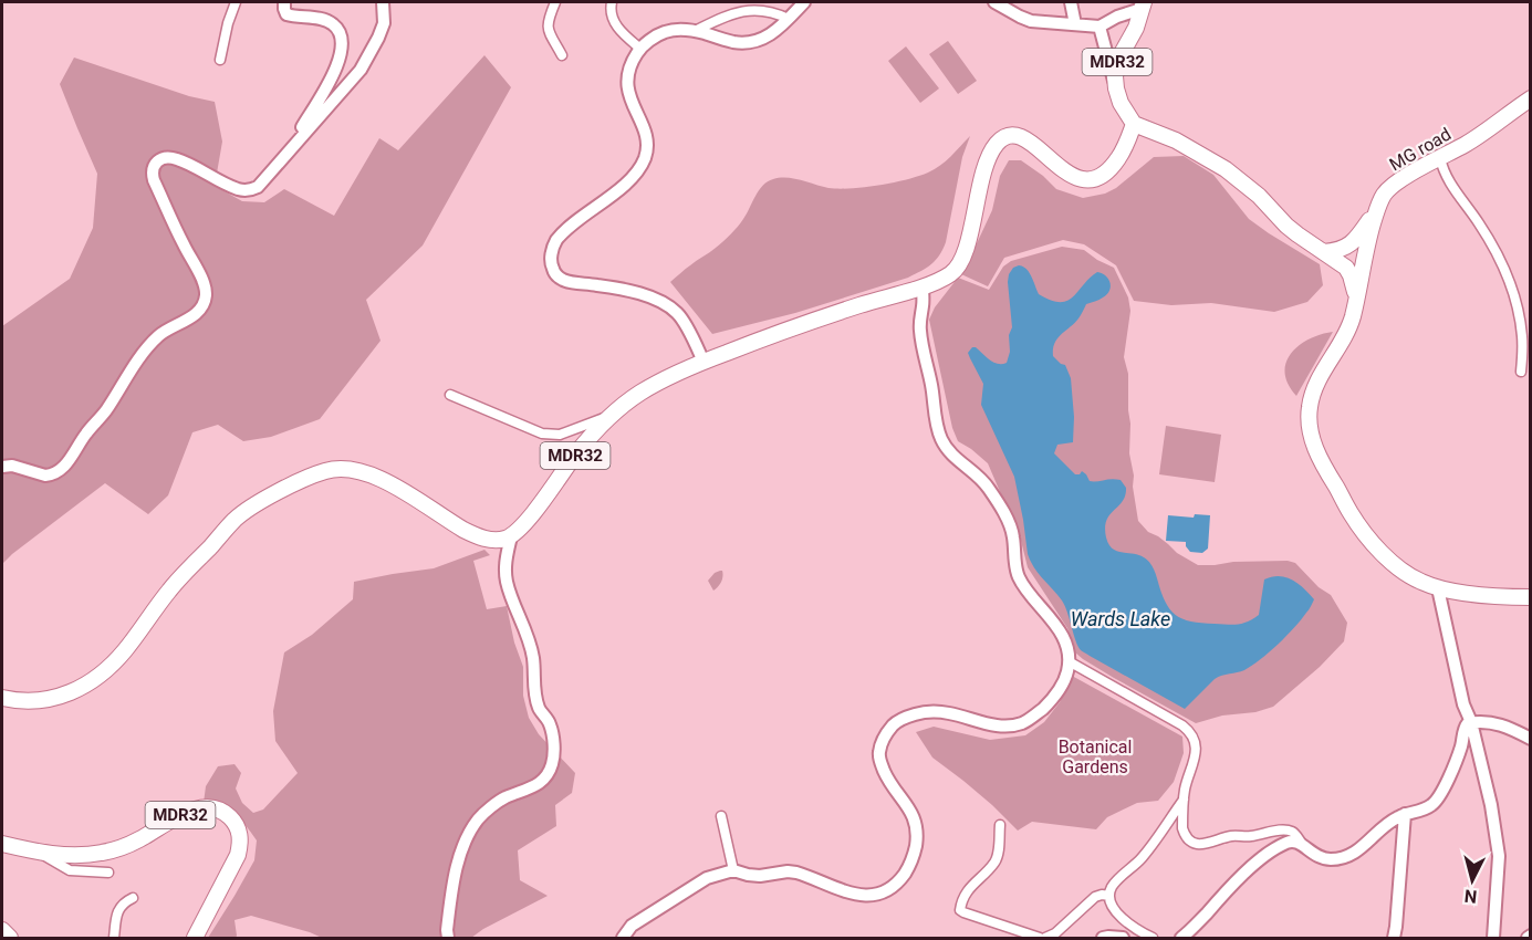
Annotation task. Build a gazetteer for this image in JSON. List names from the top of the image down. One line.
{"streets":{"main road":["MDR32","MG road"]},"water":["Wards Lake"],"parks":["Botanical Gardens"],"north":"bottom"}
